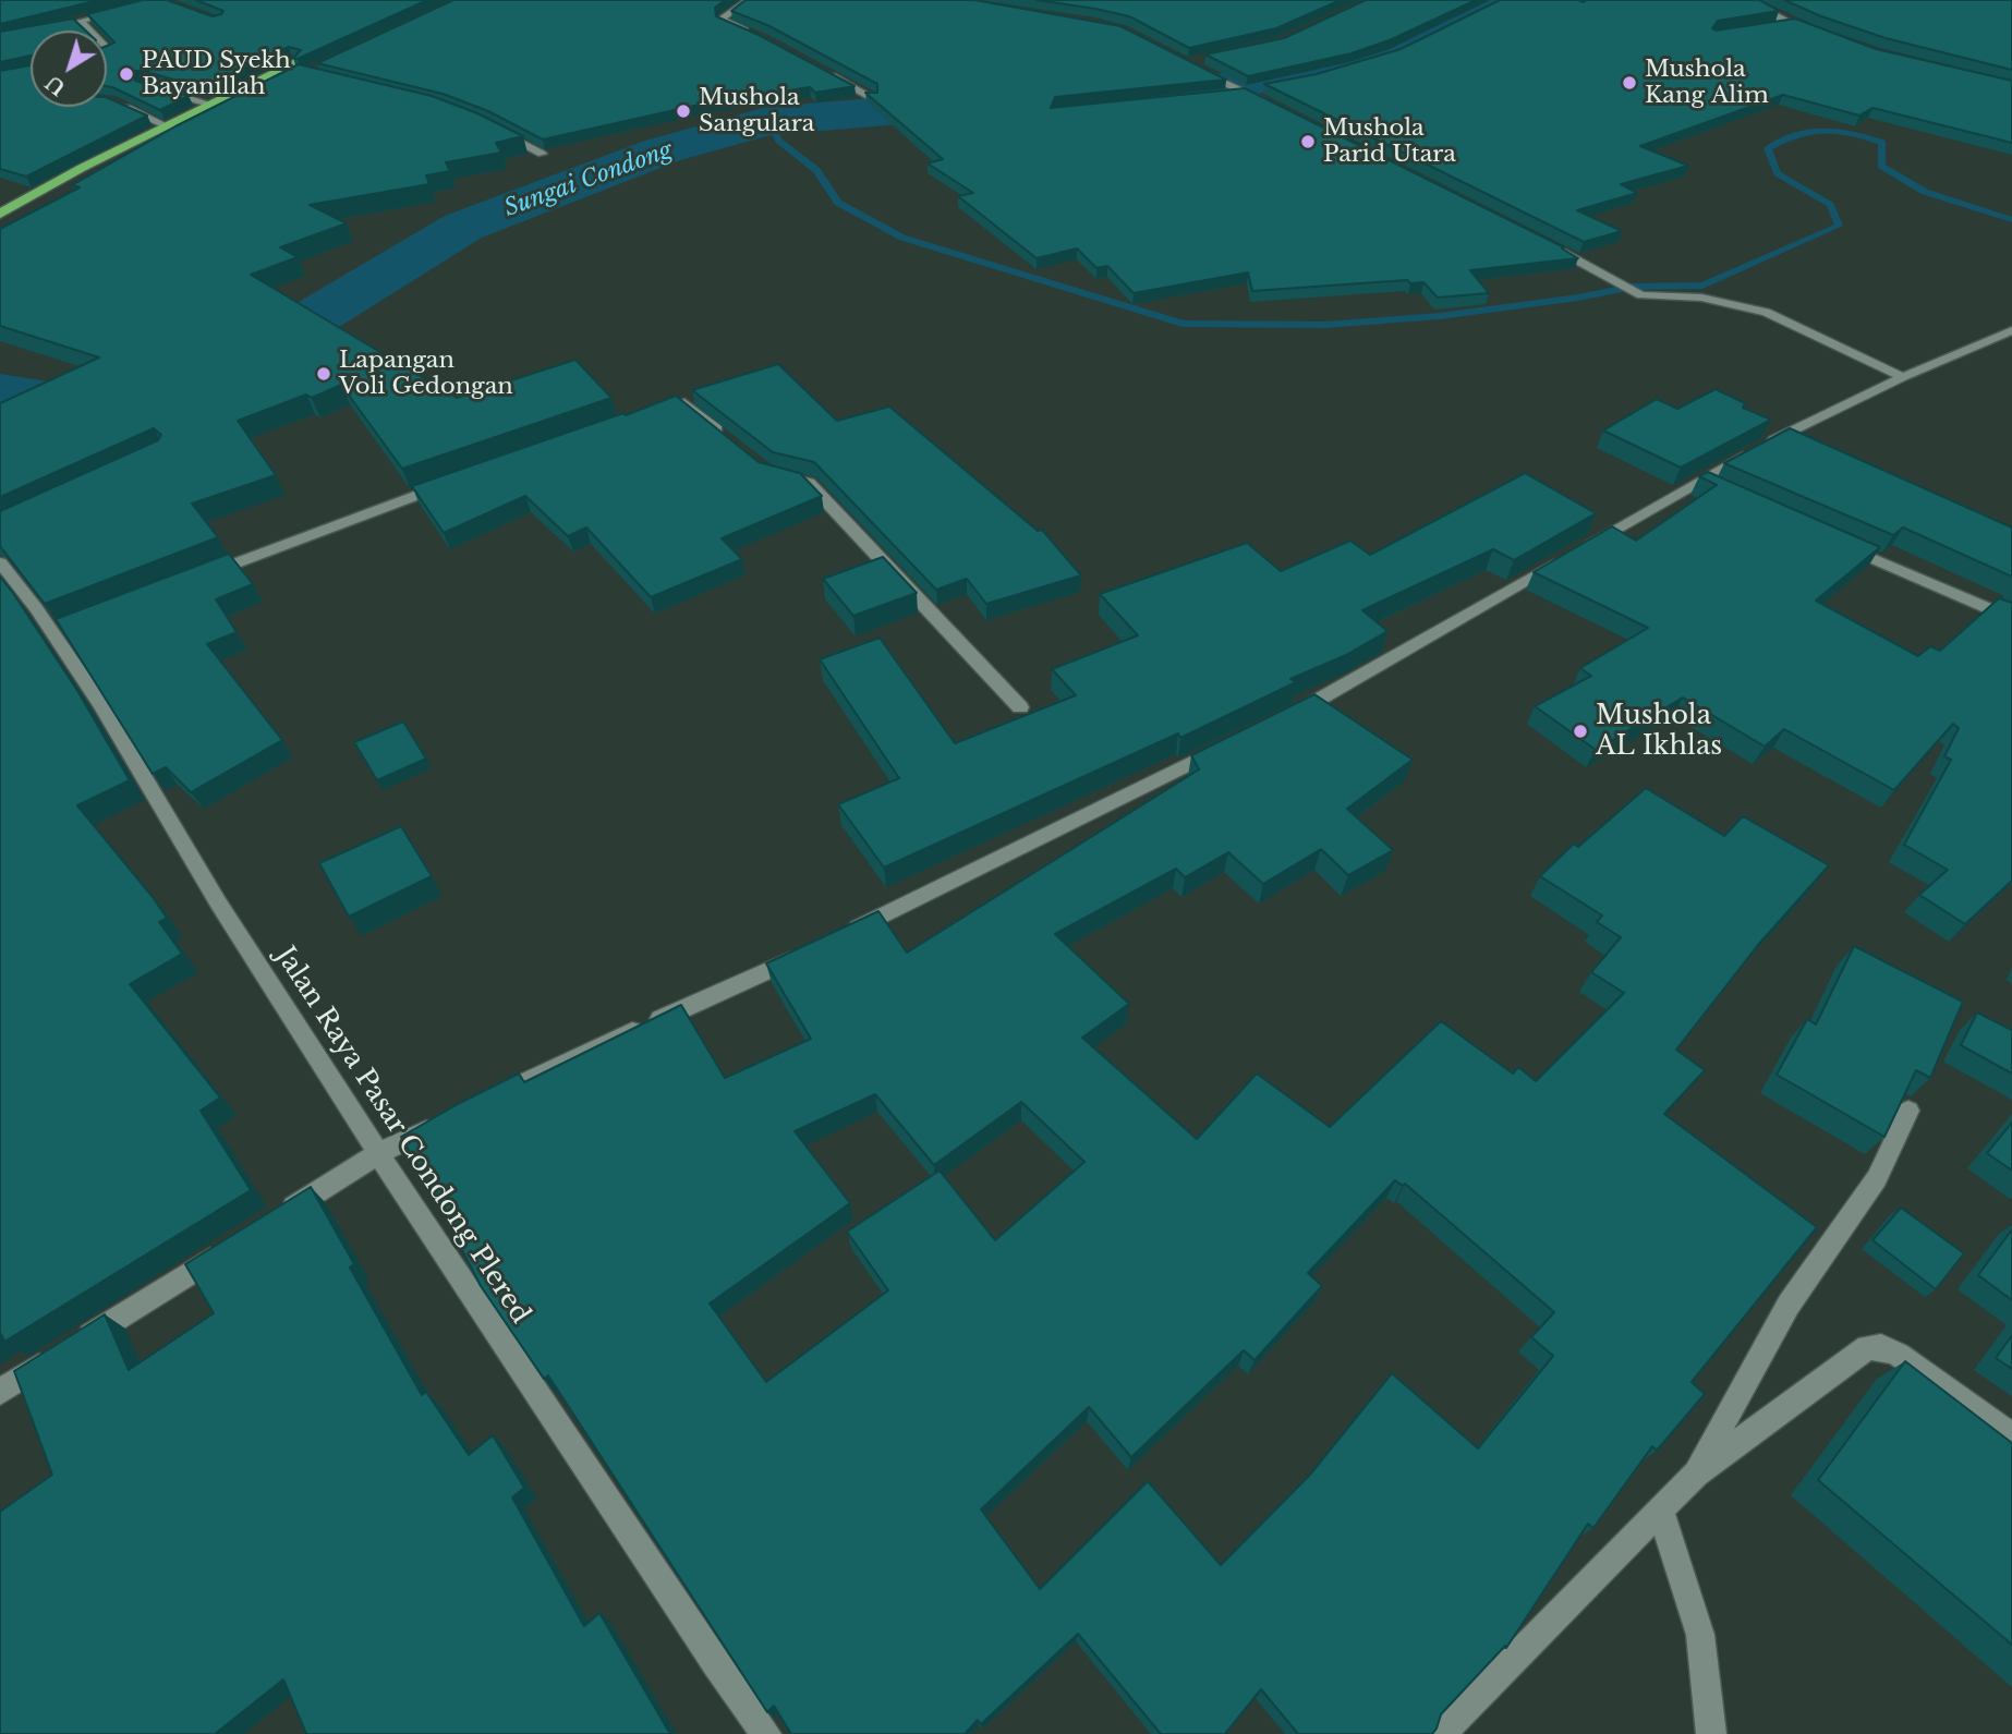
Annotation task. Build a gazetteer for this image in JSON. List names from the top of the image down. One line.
{"streets":{"street":["Jalan Raya Pasar Condong Plered"]},"water":["Sungai Condong"],"places":["PAUD Syekh Bayanillah","Mushola Kang Alim","Mushola Sangulara","Mushola Parid Utara","Lapangan Voli Gedongan","Mushola AL Ikhlas"],"north":"bottom left"}
